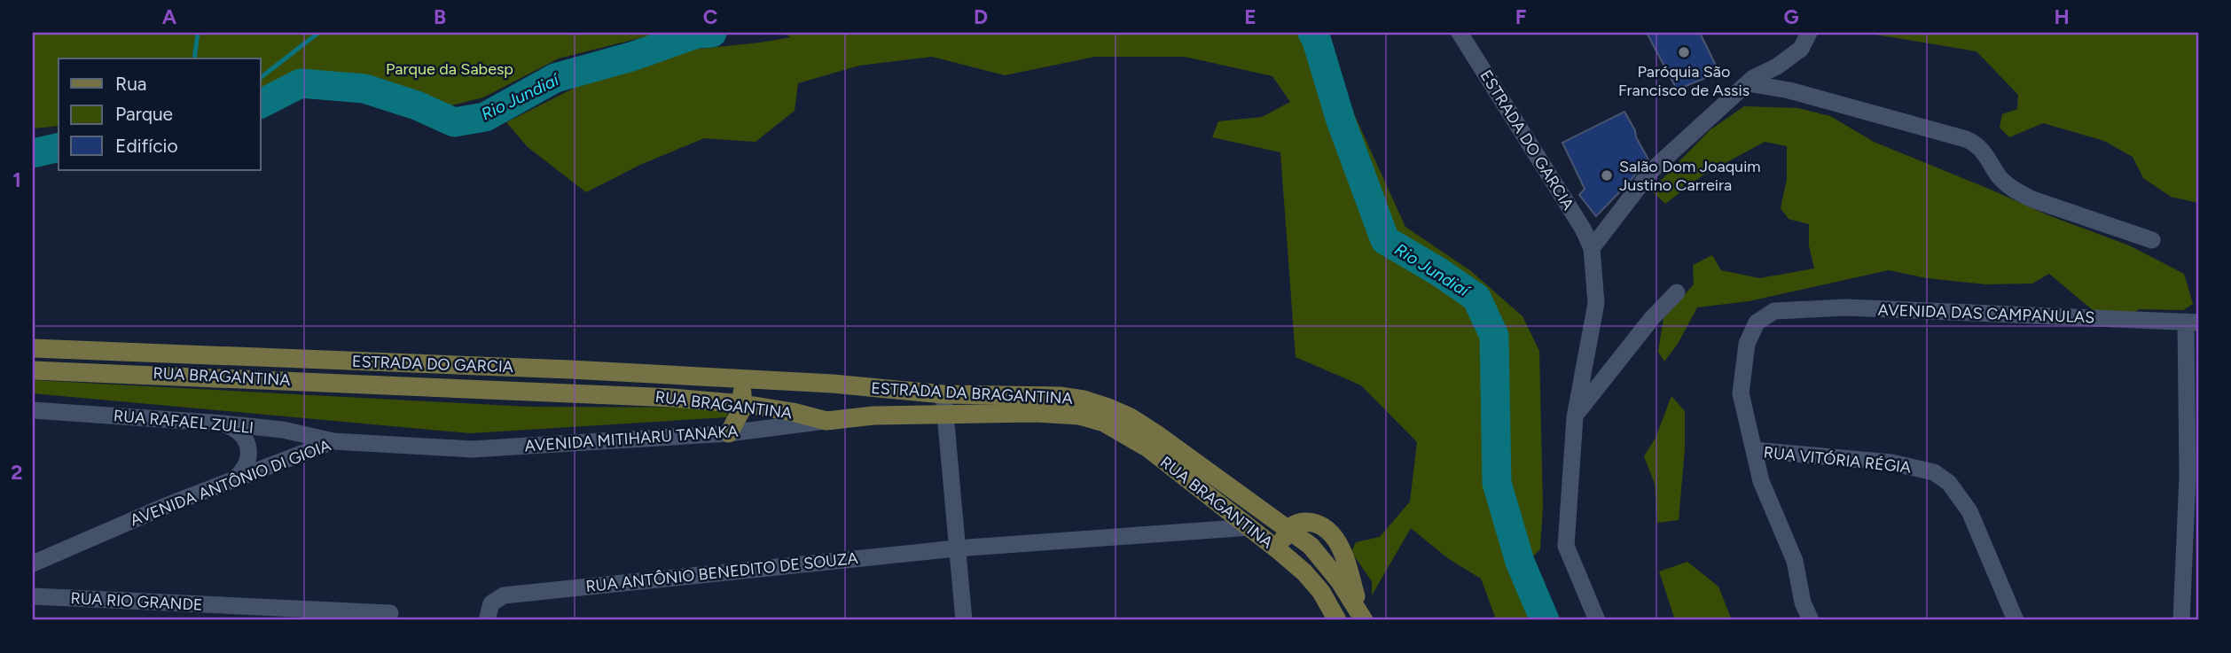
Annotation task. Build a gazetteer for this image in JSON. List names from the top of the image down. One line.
{"streets":{"main road":["ESTRADA DO GARCIA","RUA BRAGANTINA","ESTRADA DA BRAGANTINA"],"street":["AVENIDA DAS CAMPANULAS","RUA RAFAEL ZULLI","AVENIDA MITIHARU TANAKA","RUA VITÓRIA RÉGIA","AVENIDA ANTÔNIO DI GIOIA","RUA ANTÔNIO BENEDITO DE SOUZA","RUA RIO GRANDE"]},"crossings":[["ESTRADA DO GARCIA","ESTRADA DA BRAGANTINA"],["AVENIDA DAS CAMPANULAS","RUA VITÓRIA RÉGIA"],["RUA BRAGANTINA","AVENIDA MITIHARU TANAKA"],["RUA BRAGANTINA","RUA ANTÔNIO BENEDITO DE SOUZA"],["RUA RAFAEL ZULLI","AVENIDA ANTÔNIO DI GIOIA"],["AVENIDA MITIHARU TANAKA","AVENIDA ANTÔNIO DI GIOIA"]],"water":["Rio Jundiaí"],"parks":["Parque da Sabesp"],"places":["Paróquia São Francisco de Assis","Salão Dom Joaquim Justino Carreira"],"legend":["Rua","Parque","Edifício"],"grid":{"columns":["A","B","C","D","E","F","G","H"],"rows":["1","2"]}}
